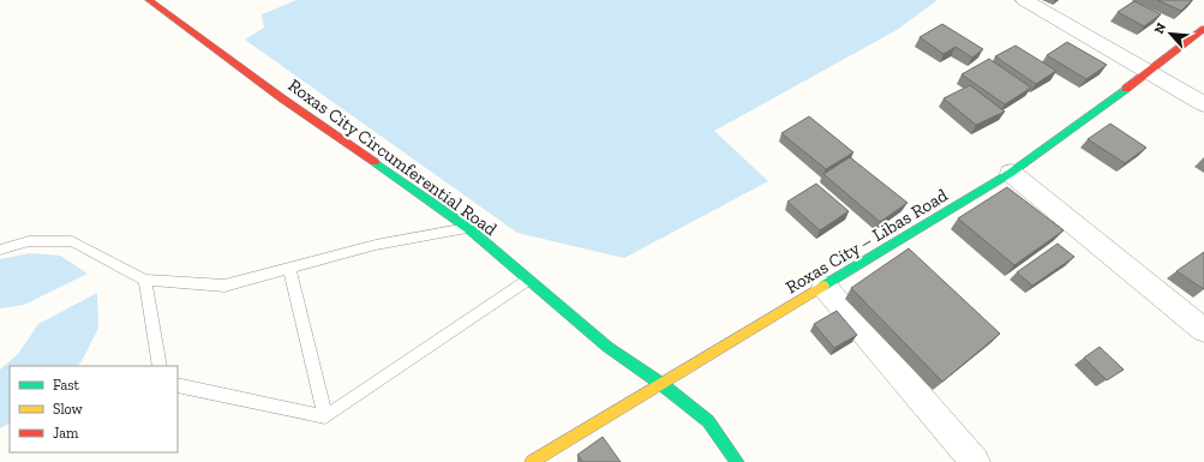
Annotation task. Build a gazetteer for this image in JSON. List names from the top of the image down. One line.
{"streets":{"main road":["Roxas City Circumferential Road","Roxas City – Libas Road"]},"crossings":[["Roxas City Circumferential Road","Roxas City – Libas Road"]],"legend":["Fast","Slow","Jam"],"north":"top left"}
